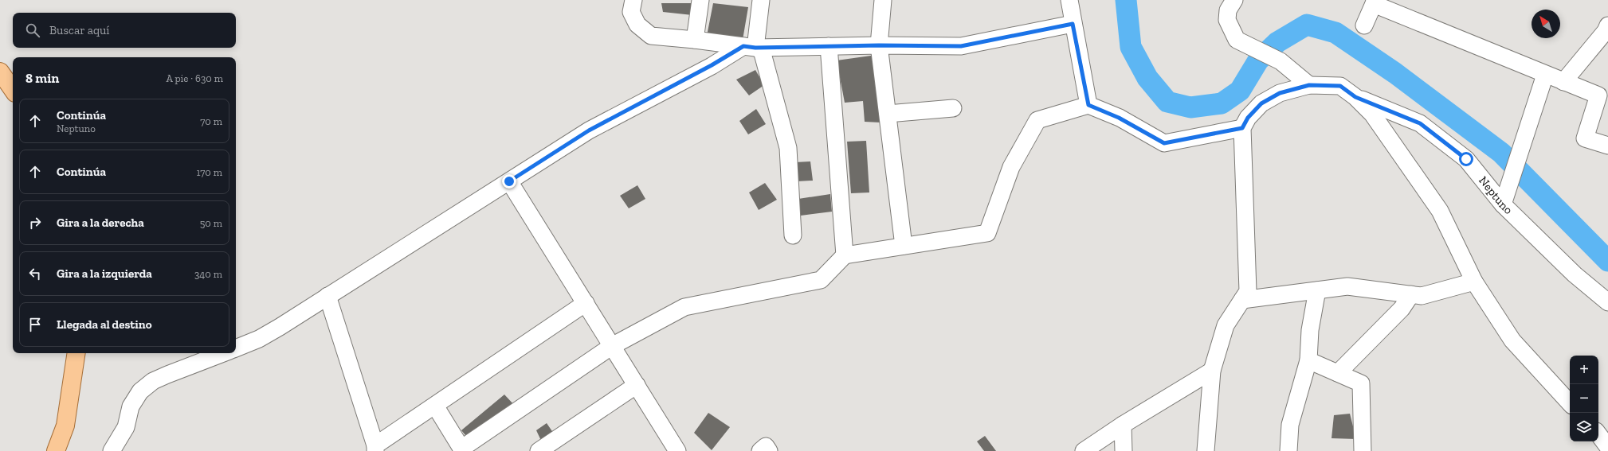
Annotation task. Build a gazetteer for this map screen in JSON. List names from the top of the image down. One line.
{"streets":{"street":["Neptuno"]},"north":"top left","page":{"search":"Buscar aquí","heading":["8 min","A pie · 630 m"],"list":[["Continúa","Neptuno","70 m"],["Continúa","170 m"],["Gira a la derecha","50 m"],["Gira a la izquierda","340 m"],"Llegada al destino"],"map_buttons":["+","−"]}}
